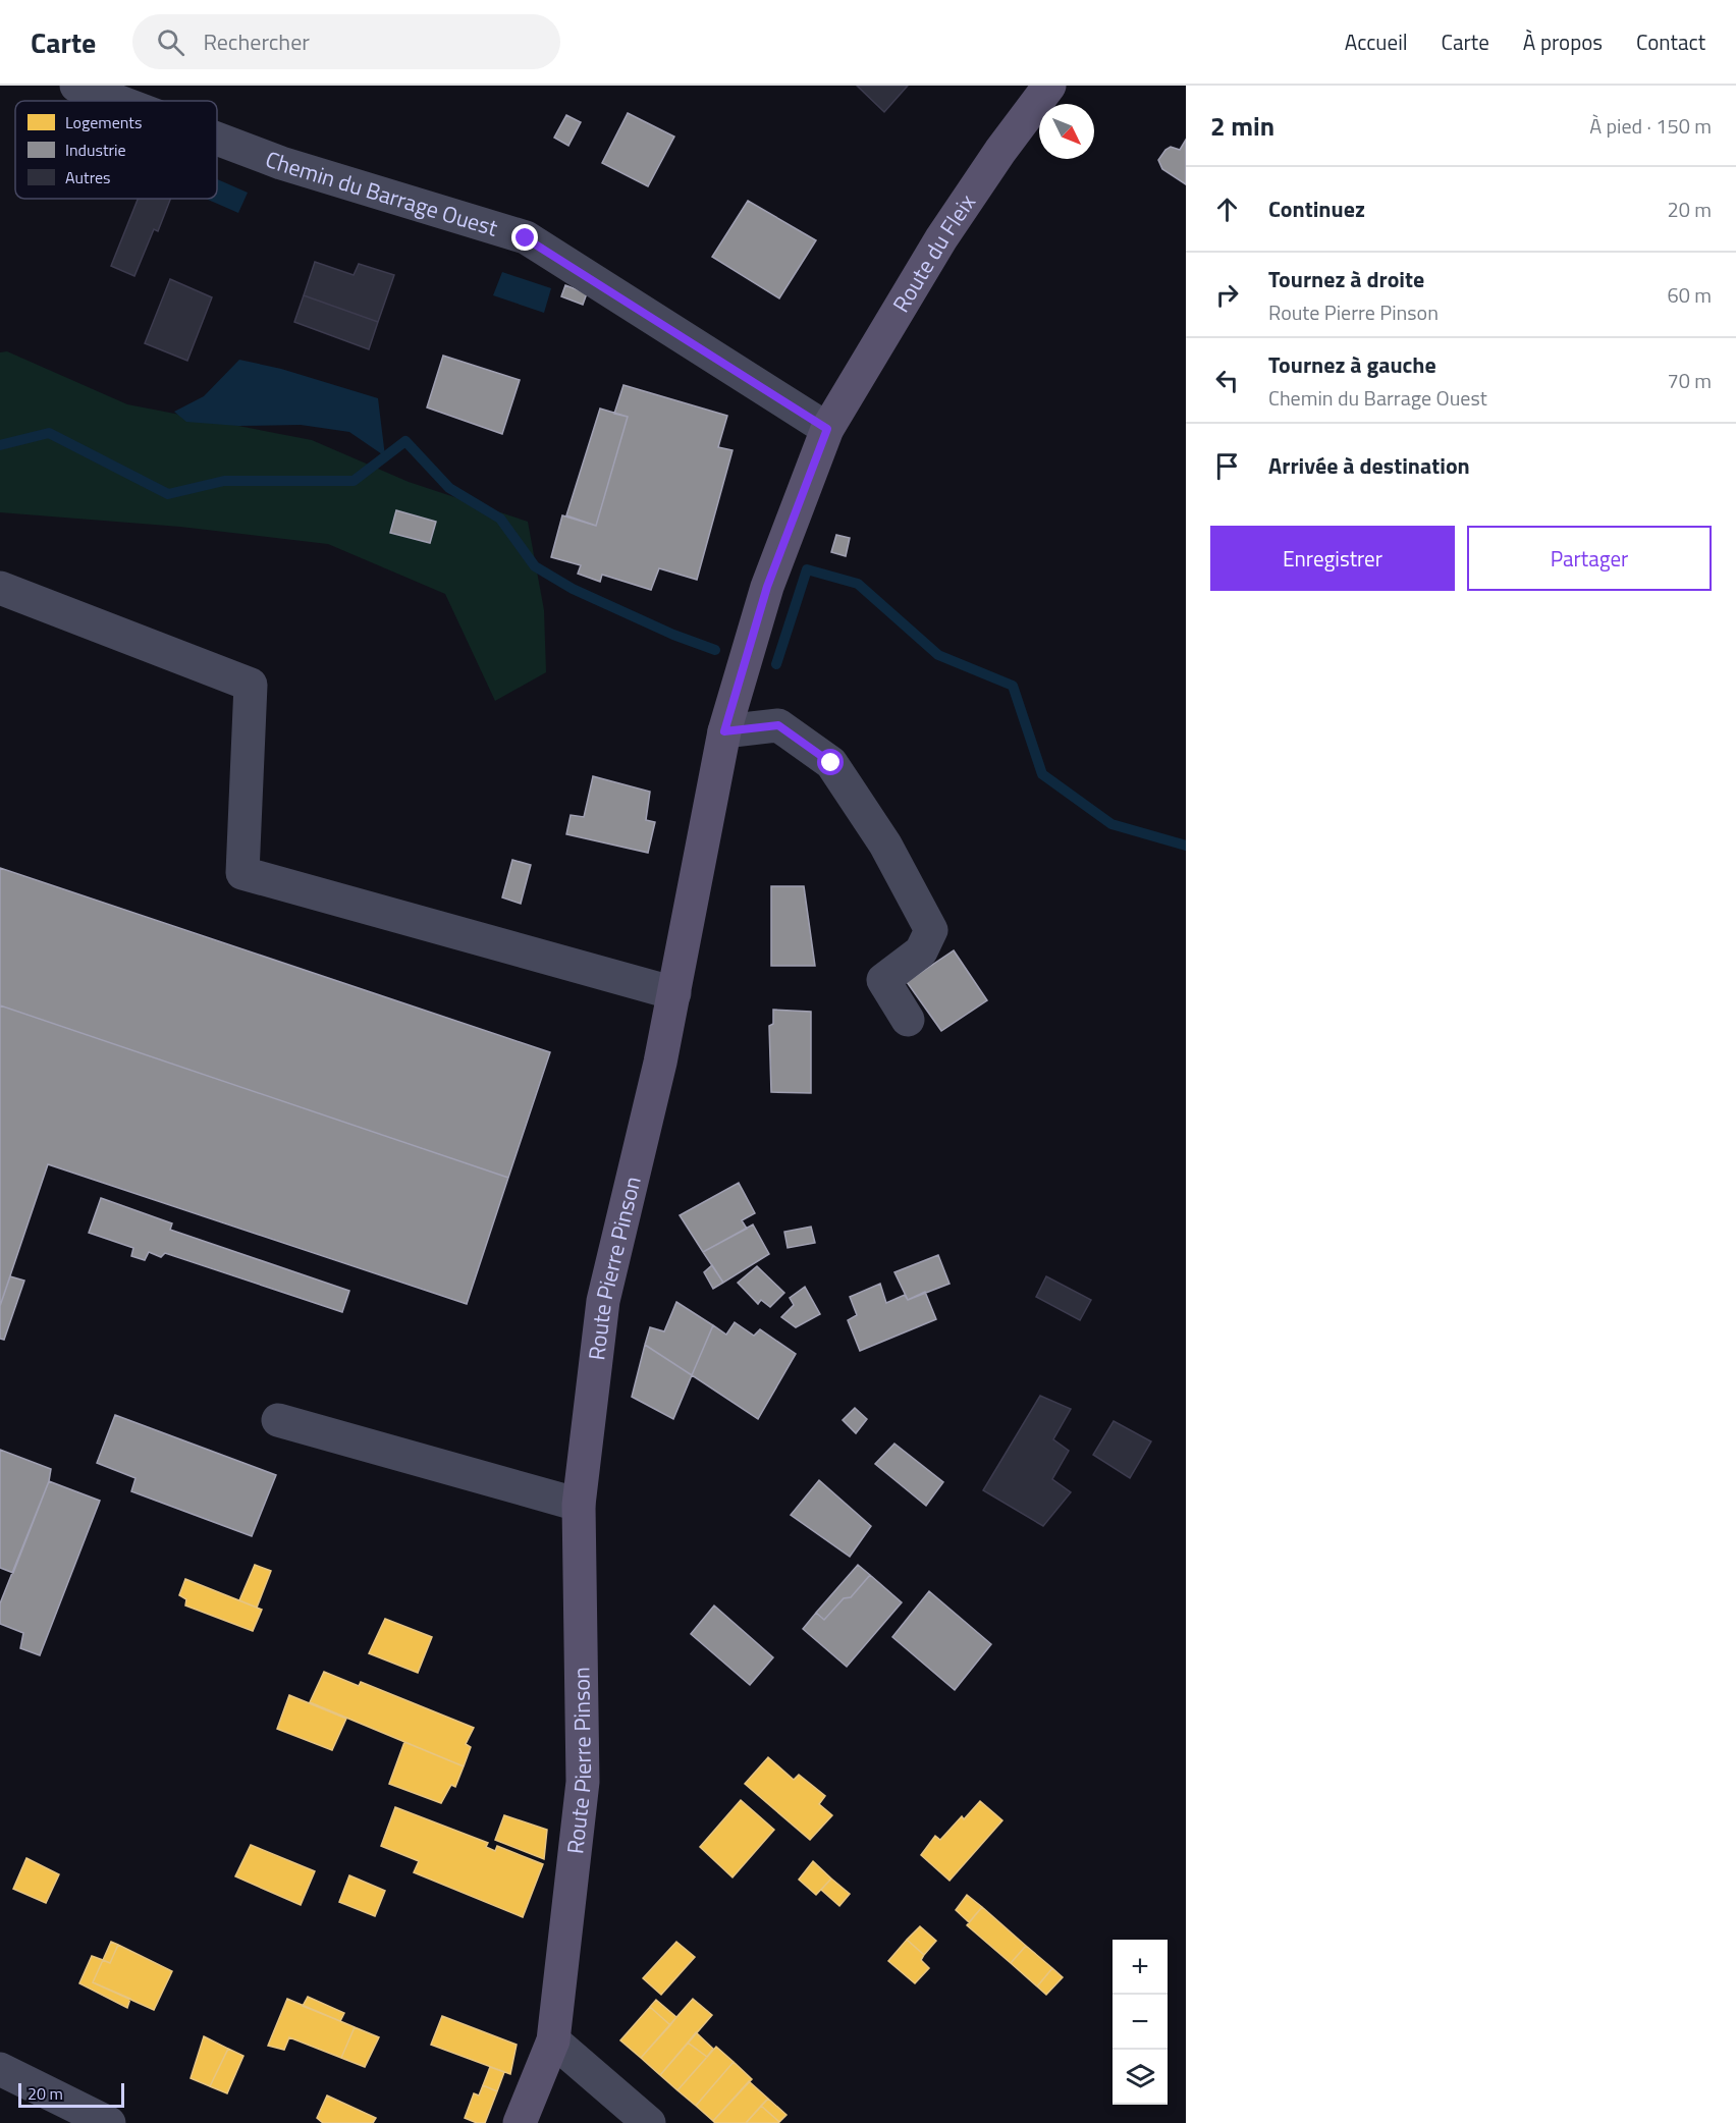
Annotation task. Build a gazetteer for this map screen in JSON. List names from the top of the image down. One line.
{"streets":{"main road":["Route du Fleix","Route Pierre Pinson"],"street":["Chemin du Barrage Ouest"]},"crossings":[["Chemin du Barrage Ouest","Route du Fleix"],["Chemin du Barrage Ouest","Route Pierre Pinson"],["Route du Fleix","Route Pierre Pinson"]],"legend":["Logements","Industrie","Autres"],"scale_bar":"20 m","north":"bottom right","page":{"header":"Carte","search":"Rechercher","nav":["Accueil","Carte","À propos","Contact"],"heading":["2 min","À pied · 150 m"],"list":[["Continuez","20 m"],["Tournez à droite","Route Pierre Pinson","60 m"],["Tournez à gauche","Chemin du Barrage Ouest","70 m"],"Arrivée à destination"],"buttons":["Enregistrer","Partager"],"map_buttons":["+","−"],"scale":"20 m"}}
